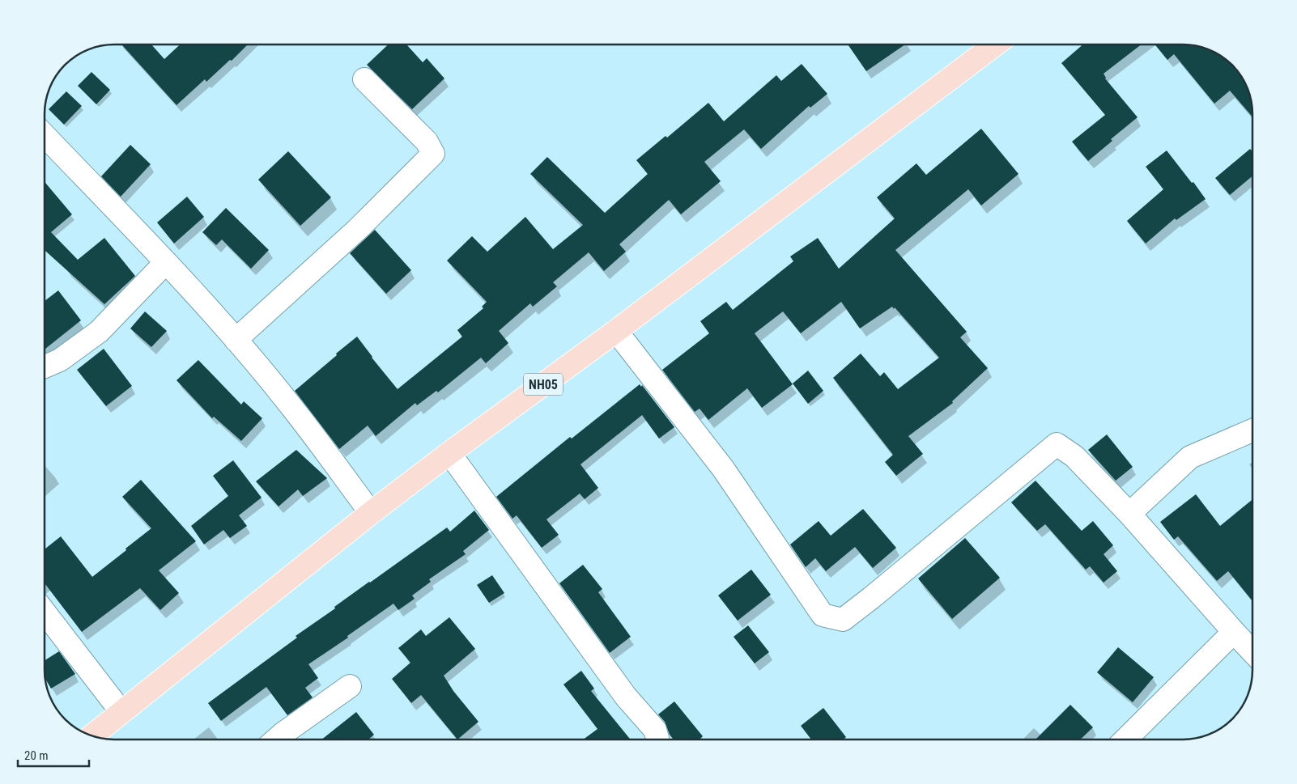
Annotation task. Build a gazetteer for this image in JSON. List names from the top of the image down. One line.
{"streets":{"main road":["NH05"]},"scale_bar":"20 m"}
